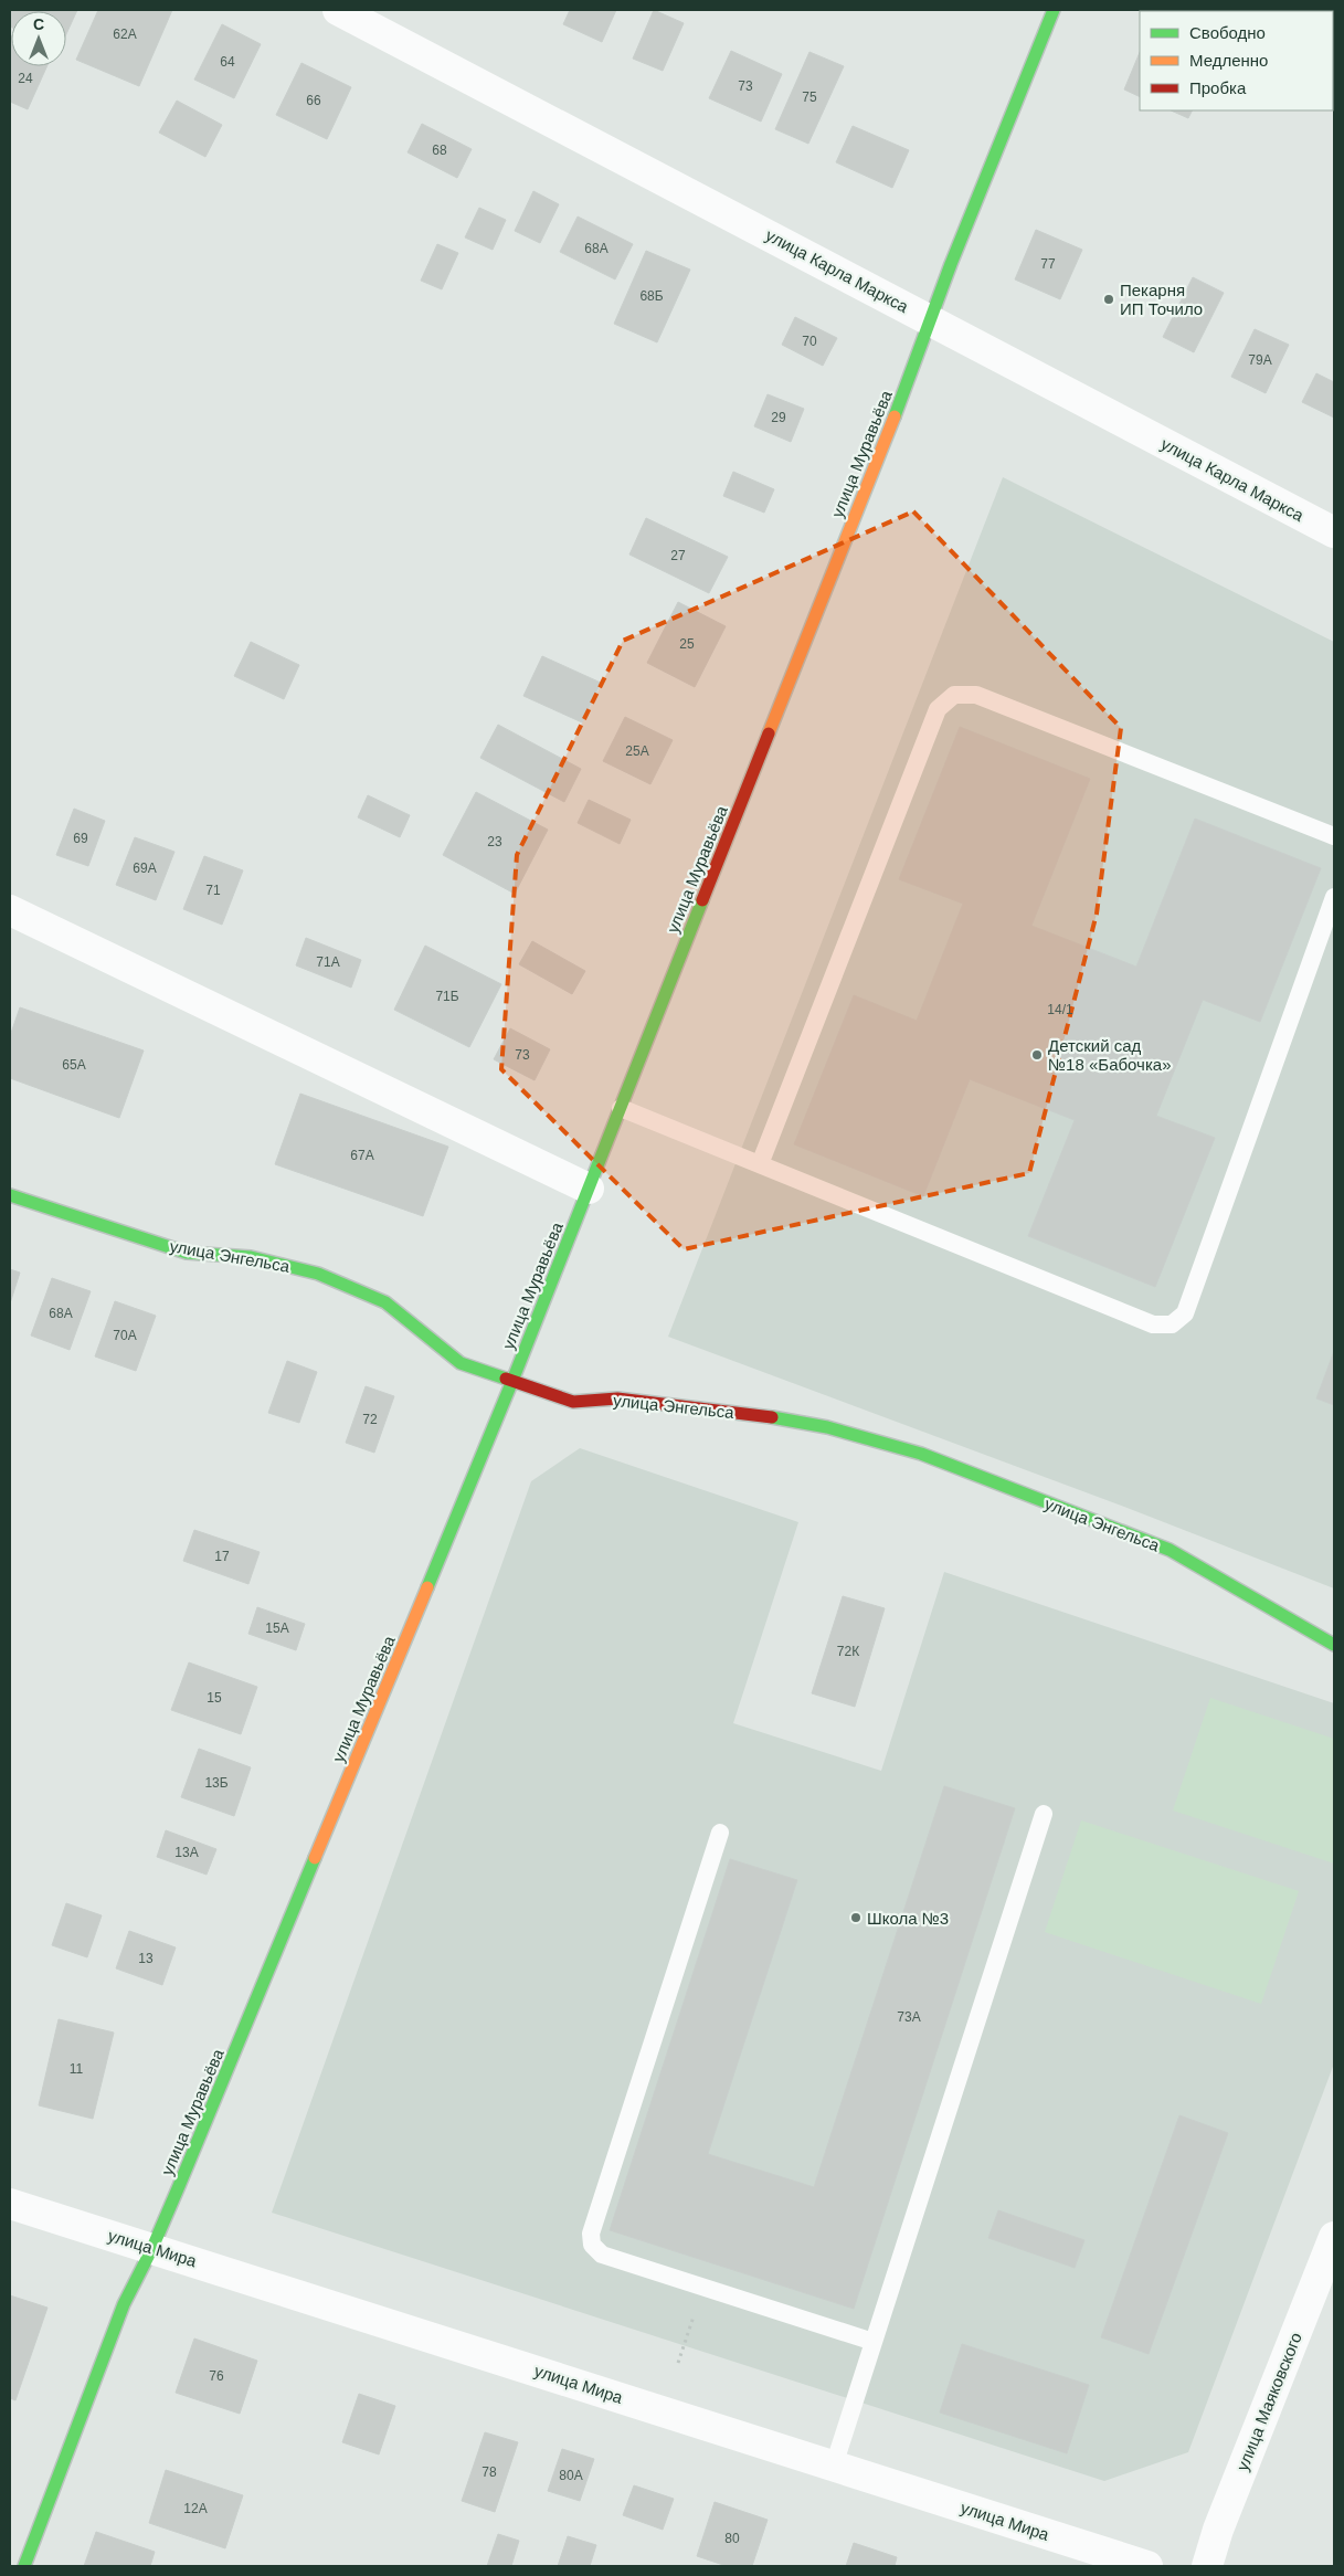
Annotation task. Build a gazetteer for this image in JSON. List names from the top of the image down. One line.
{"streets":{"street":["улица Карла Маркса","улица Муравьёва","улица Энгельса","улица Мира","улица Маяковского"]},"crossings":[["улица Карла Маркса","улица Муравьёва"],["улица Муравьёва","улица Энгельса"],["улица Муравьёва","улица Мира"]],"places":["Пекарня ИП Точило","Детский сад №18 «Бабочка»","Школа №3"],"house_numbers":["62А","64","24","73","75","66","68","68А","77","68Б","70","79А","29","27","25","25А","69","23","69А","71","71А","71Б","14/1","73","65А","67А","68А","70А","72","17","15А","72К","15","13Б","13А","13","73А","11","76","78","80А","12А","80"],"legend":["Свободно","Медленно","Пробка"],"north":"top"}
